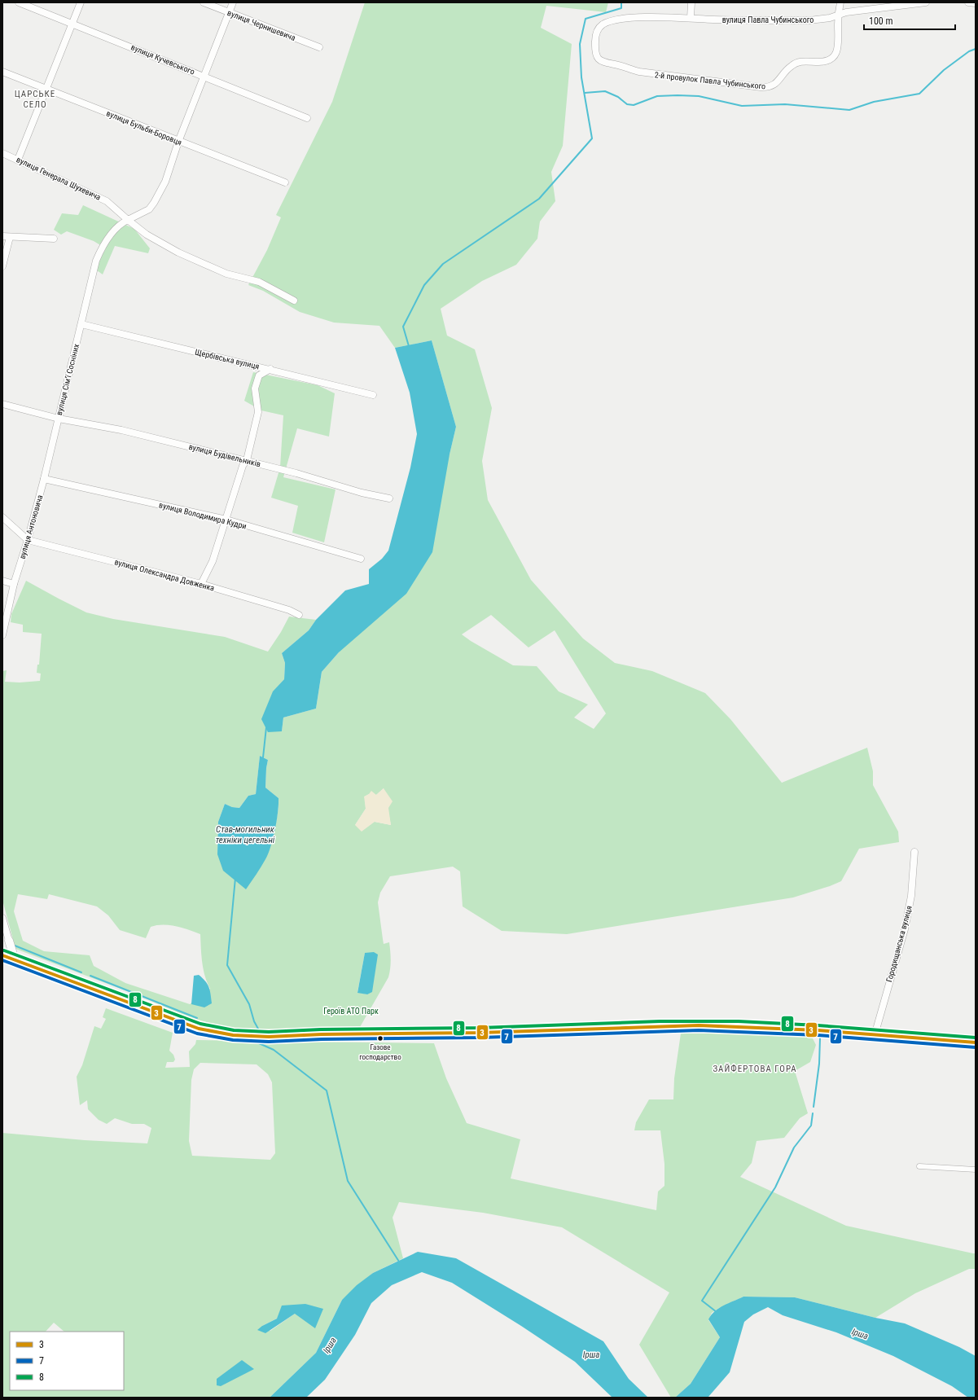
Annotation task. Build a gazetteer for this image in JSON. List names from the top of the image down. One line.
{"streets":{"street":["вулиця Павла Чубинського","вулиця Чернишевича","вулиця Кучевського","2-й провулок Павла Чубинського","вулиця Бульби-Боровця","вулиця Генерала Шухевича","Щербівська вулиця","вулиця Сім’ї Сосніних","вулиця Будівельників","вулиця Володимира Кудри","вулиця Антоновича","вулиця Олександра Довженка","Городищанська вулиця"]},"crossings":[["вулиця Павла Чубинського","2-й провулок Павла Чубинського"],["вулиця Генерала Шухевича","вулиця Сім’ї Сосніних"],["Щербівська вулиця","вулиця Сім’ї Сосніних"],["вулиця Сім’ї Сосніних","вулиця Будівельників"],["вулиця Сім’ї Сосніних","вулиця Антоновича"],["вулиця Будівельників","вулиця Антоновича"],["вулиця Володимира Кудри","вулиця Антоновича"],["вулиця Антоновича","вулиця Олександра Довженка"]],"districts":["ЦАРСЬКЕ СЕЛО","ЗАЙФЕРТОВА ГОРА"],"water":["Став-могильник техніки цегельні","Ірша"],"parks":["Героїв АТО Парк"],"places":["Газове господарство"],"lines":["transit line 8","transit line 3","transit line 7"],"legend":["3","7","8"],"scale_bar":"100 m"}
